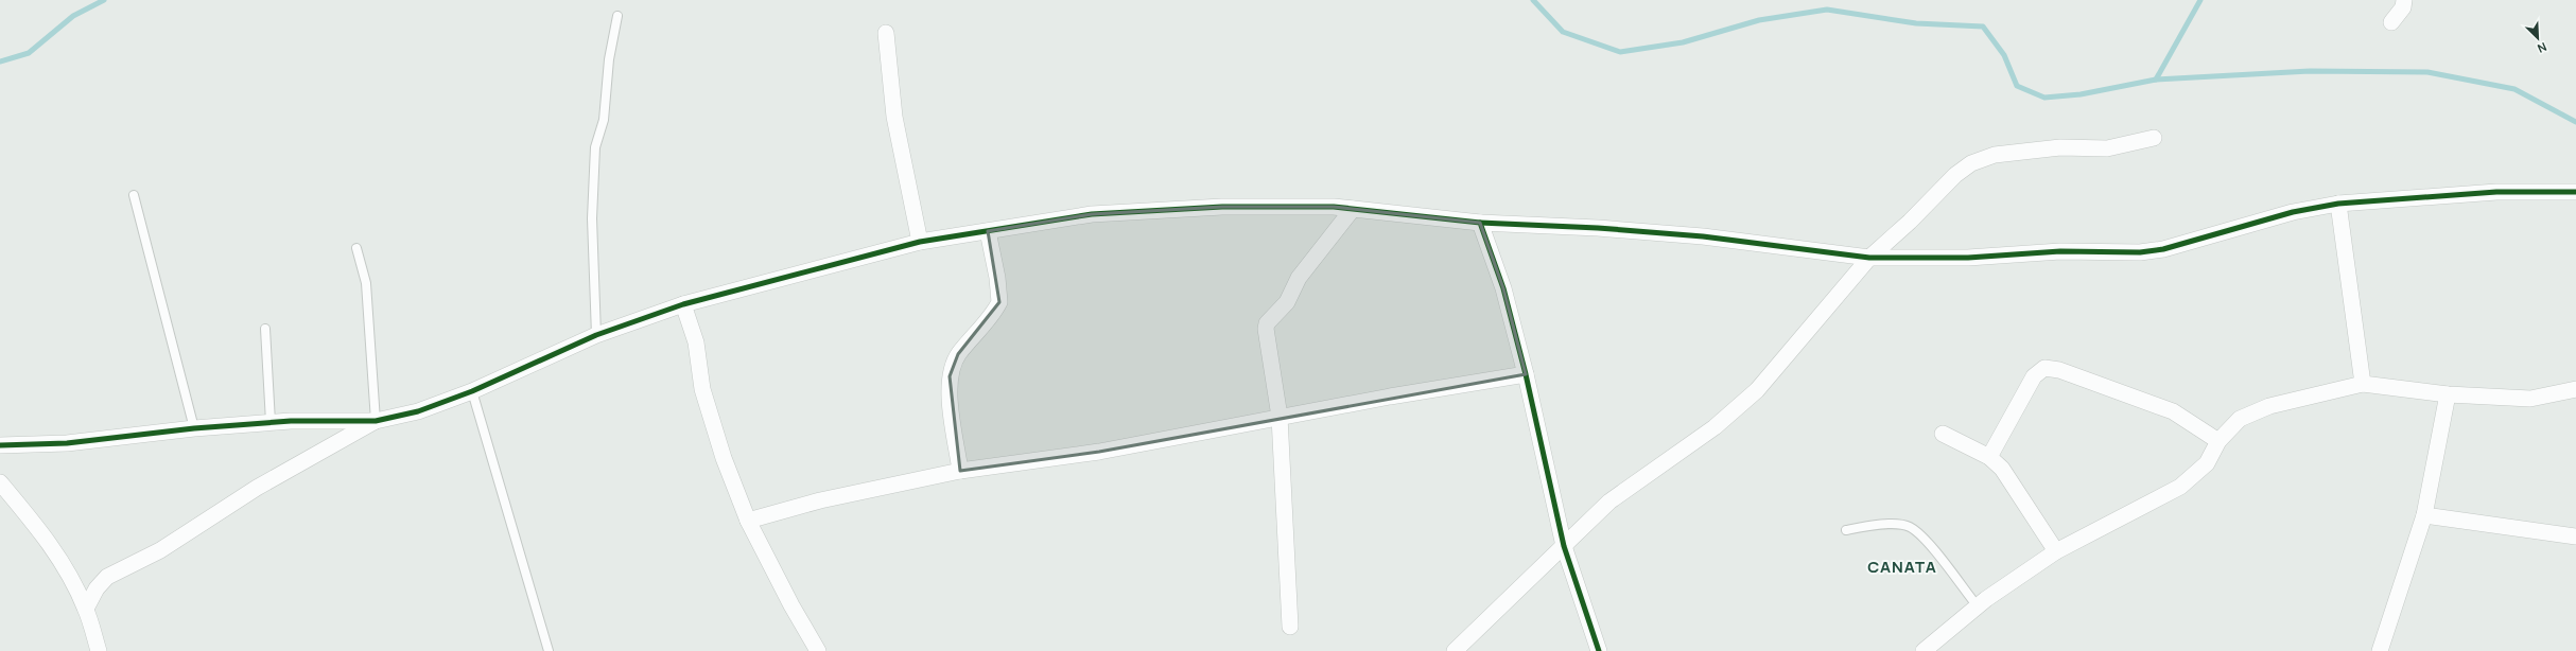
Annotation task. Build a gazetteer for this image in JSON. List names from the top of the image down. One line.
{"districts":["CANATA"],"north":"bottom right"}
